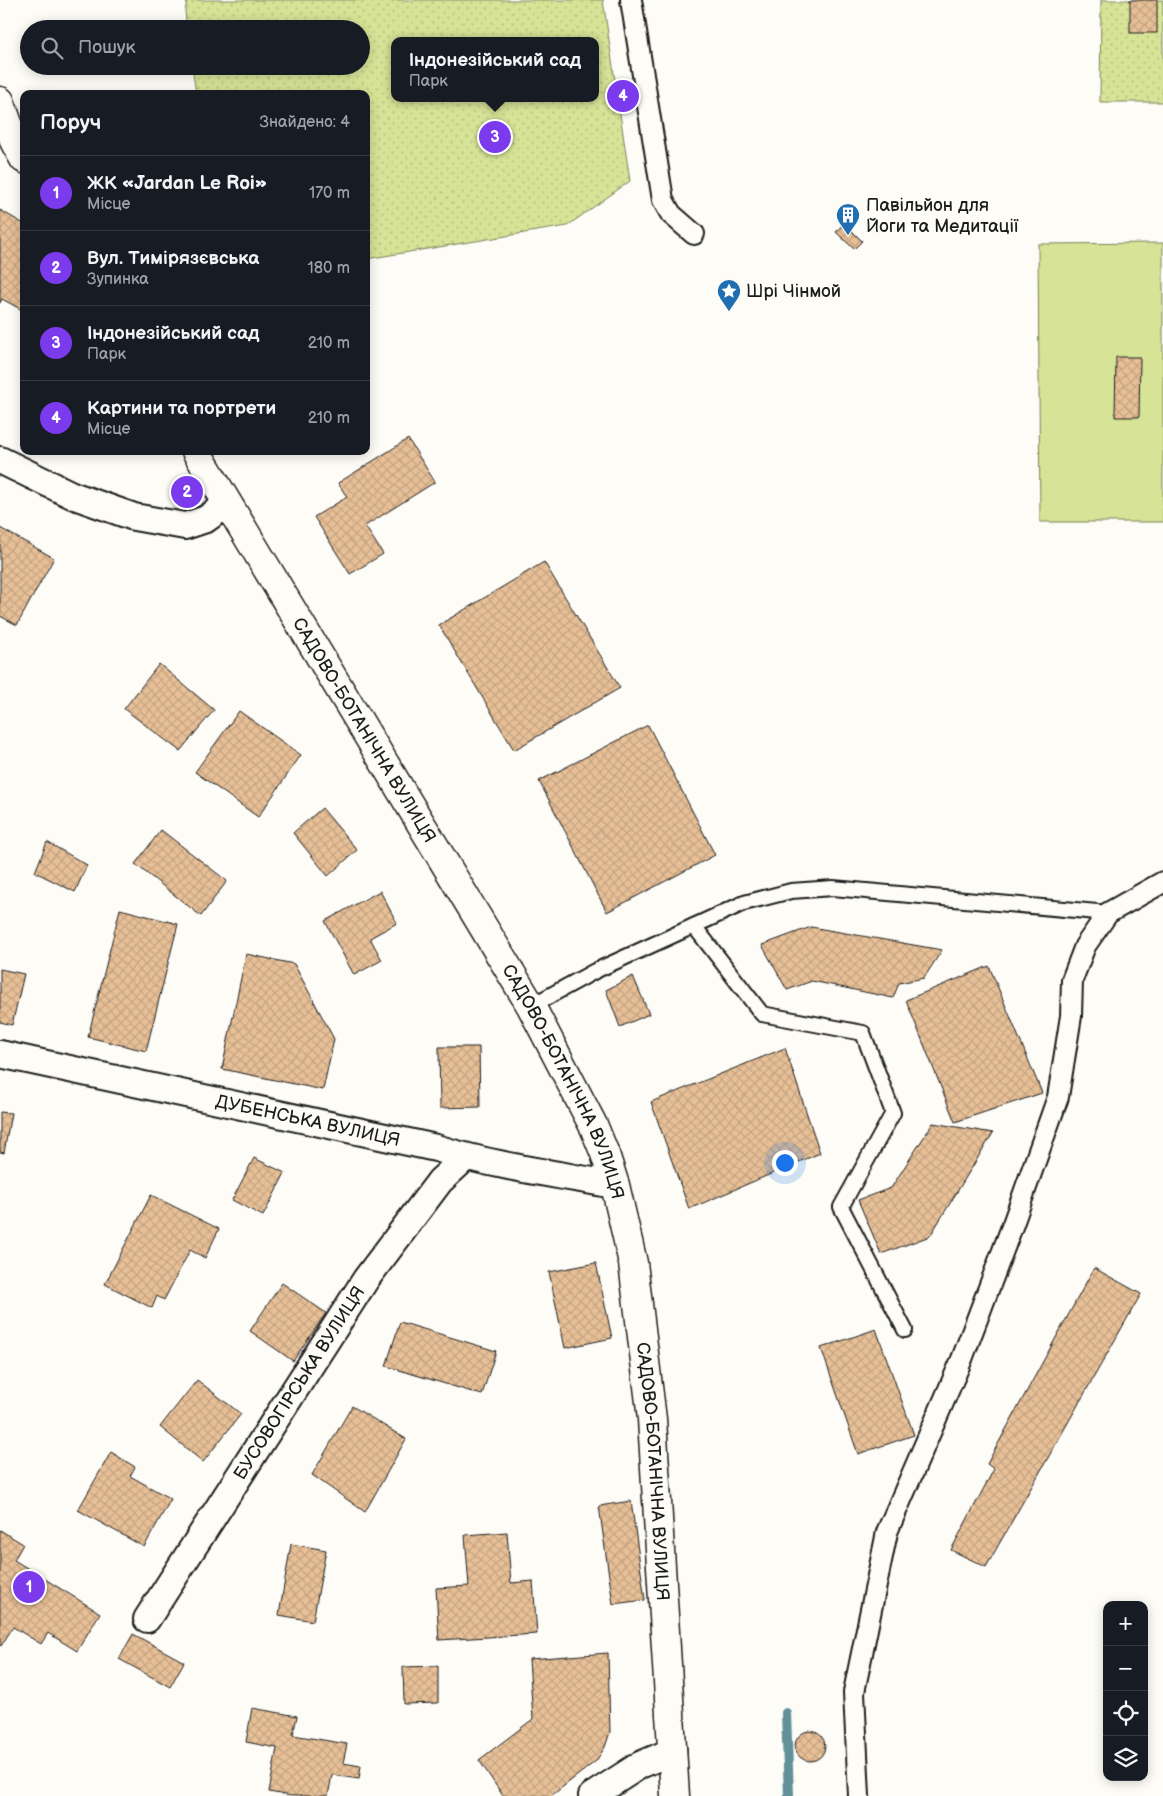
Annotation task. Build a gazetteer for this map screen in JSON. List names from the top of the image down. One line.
{"streets":{"street":["САДОВО-БОТАНІЧНА ВУЛИЦЯ","ДУБЕНСЬКА ВУЛИЦЯ","БУСОВОГІРСЬКА ВУЛИЦЯ"]},"crossings":[["САДОВО-БОТАНІЧНА ВУЛИЦЯ","ДУБЕНСЬКА ВУЛИЦЯ"],["ДУБЕНСЬКА ВУЛИЦЯ","БУСОВОГІРСЬКА ВУЛИЦЯ"]],"places":{"building":["Павільйон для Йоги та Медитації"],"place":["Шрі Чінмой"]},"page":{"search":"Пошук","popup":["Індонезійський сад","Парк"],"pins":["4","3","2","1"],"heading":["Поруч","Знайдено: 4"],"list":[{"mark":"1","name":"ЖК «Jardan Le Roi»","note":"Місце","value":"170 m"},{"mark":"2","name":"Вул. Тимірязєвська","note":"Зупинка","value":"180 m"},{"mark":"3","name":"Індонезійський сад","note":"Парк","value":"210 m"},{"mark":"4","name":"Картини та портрети","note":"Місце","value":"210 m"}],"map_buttons":["+","−"]}}
